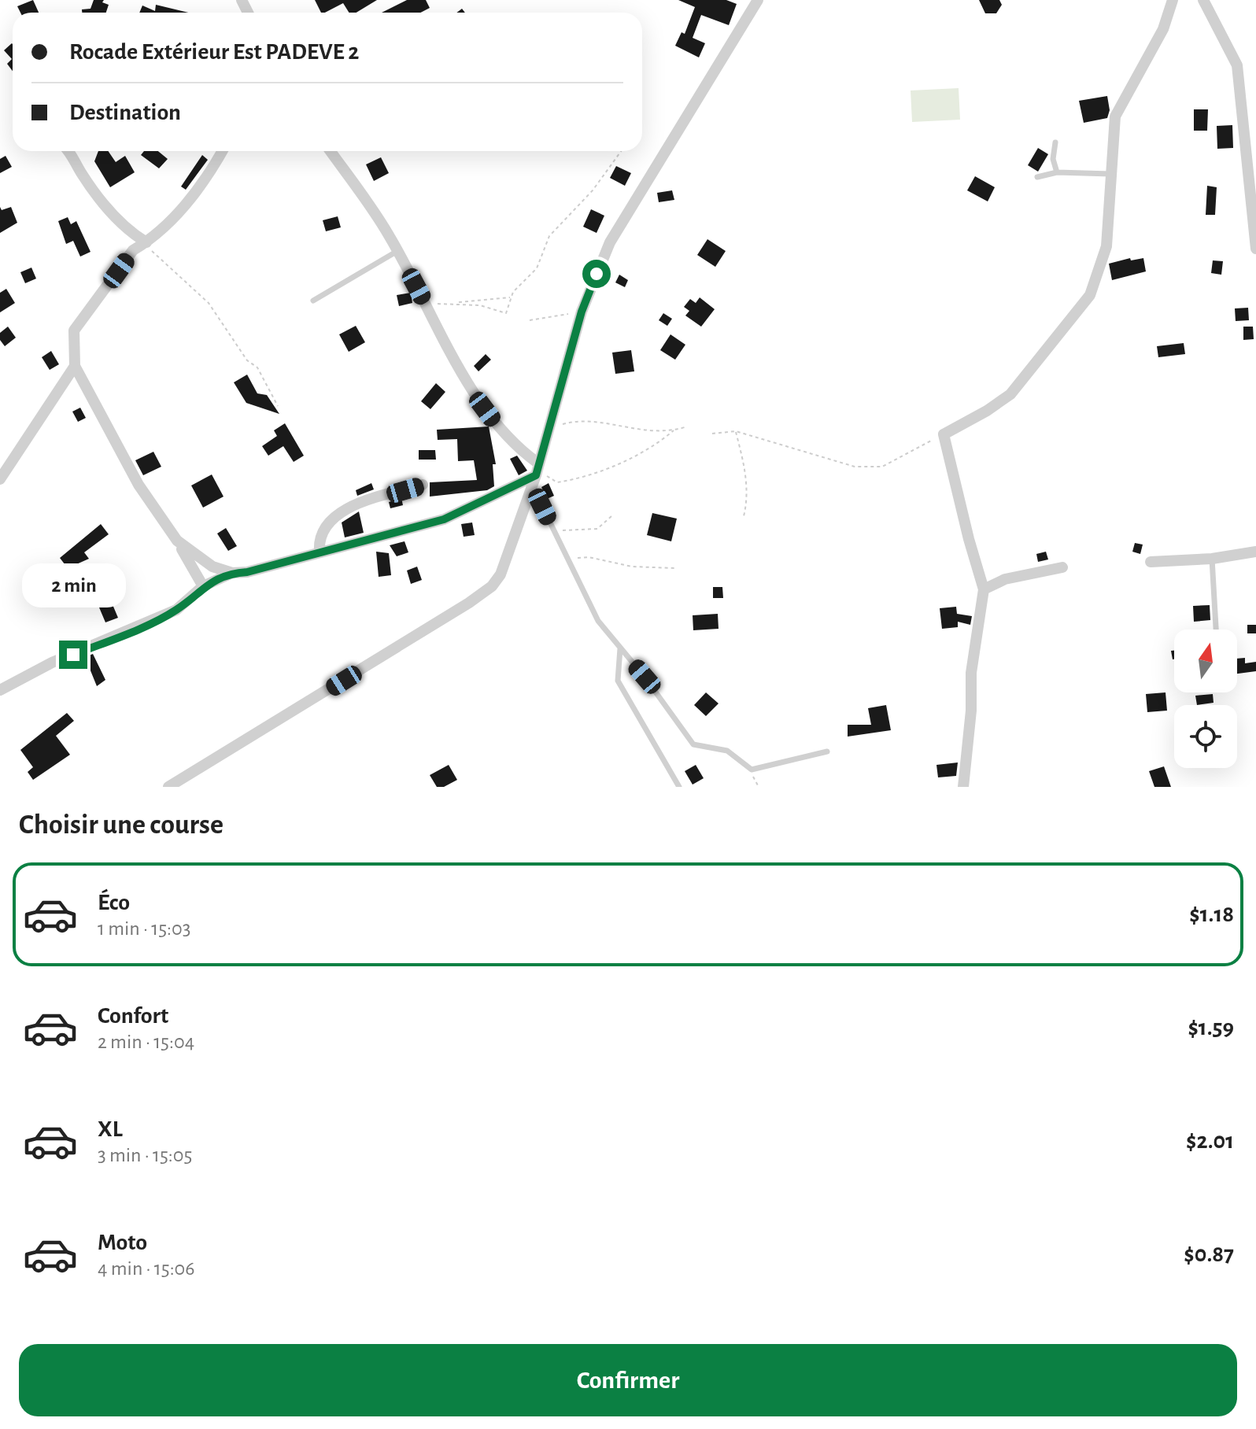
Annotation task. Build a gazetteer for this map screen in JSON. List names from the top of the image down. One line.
{"north":"top","page":{"banner":["Rocade Extérieur Est PADEVE 2","Destination"],"bubble":"2 min","heading":"Choisir une course","list":[{"name":"Éco","note":"1 min · 15:03","value":"$1.18"},{"name":"Confort","note":"2 min · 15:04","value":"$1.59"},{"name":"XL","note":"3 min · 15:05","value":"$2.01"},{"name":"Moto","note":"4 min · 15:06","value":"$0.87"}],"buttons":"Confirmer"}}
